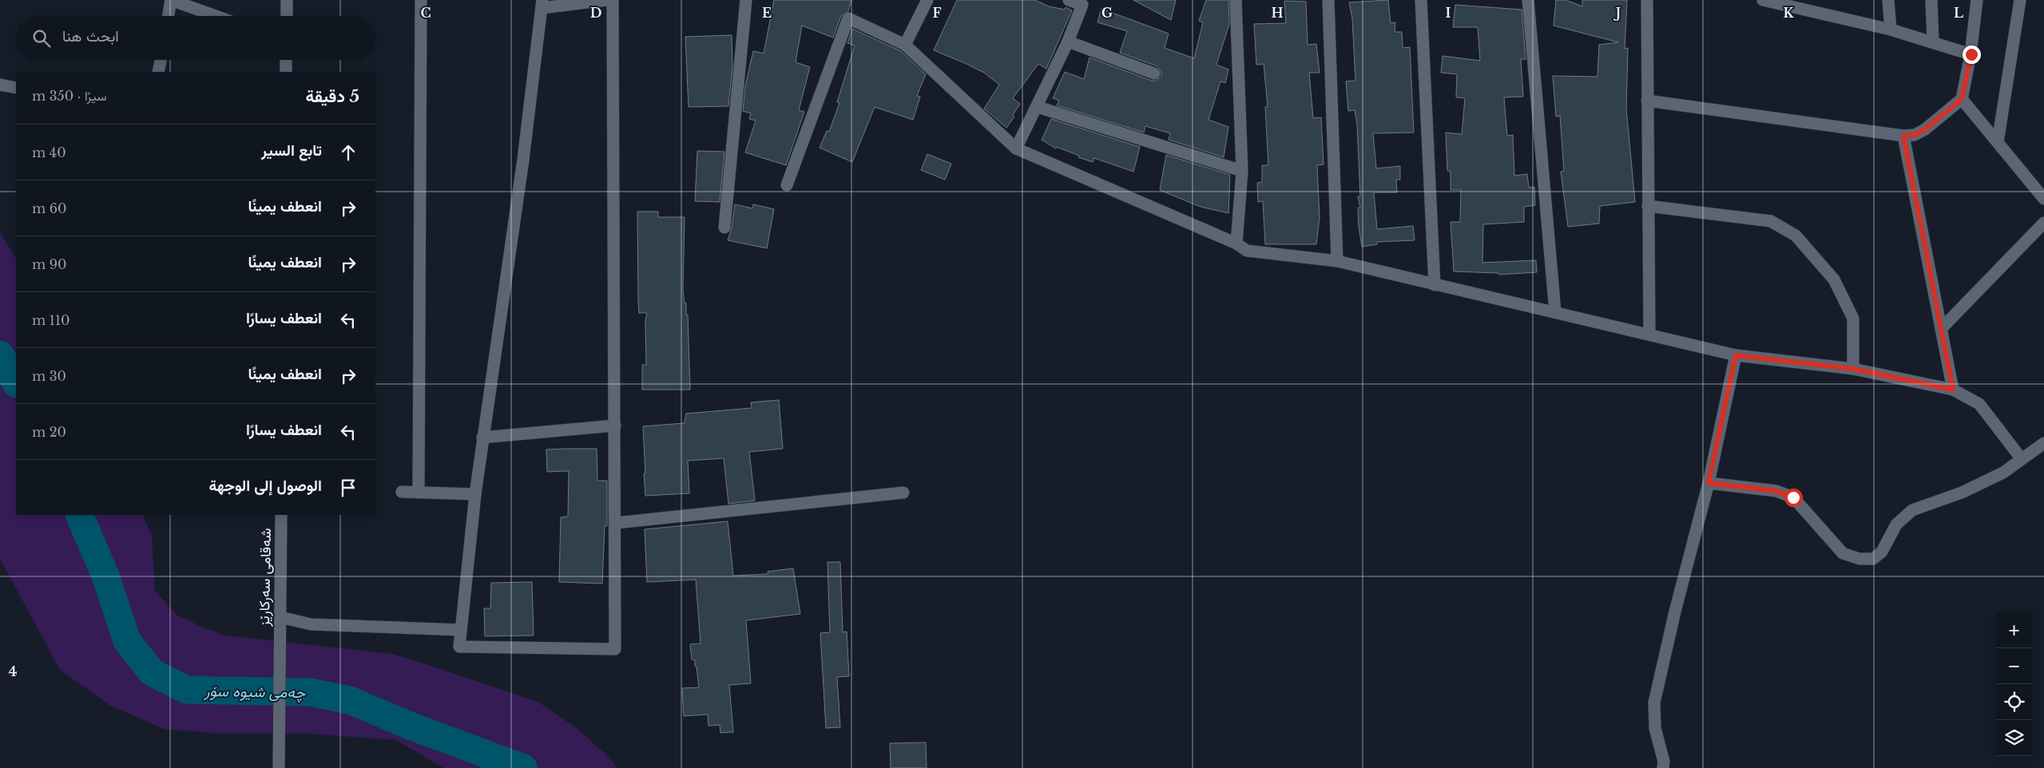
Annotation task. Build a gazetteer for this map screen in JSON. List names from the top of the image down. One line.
{"streets":{"street":["شەقامی سەرکارێز"]},"water":["چەمی شیوە سۆر"],"page":{"search":"ابحث هنا","heading":["5 دقيقة","سيرًا · 350 m"],"list":[["تابع السير","40 m"],["انعطف يمينًا","60 m"],["انعطف يمينًا","90 m"],["انعطف يسارًا","110 m"],["انعطف يمينًا","30 m"],["انعطف يسارًا","20 m"],"الوصول إلى الوجهة"],"map_buttons":["+","−"]},"grid":{"columns":["C","D","E","F","G","H","I","J","K","L"],"rows":["4"]}}
